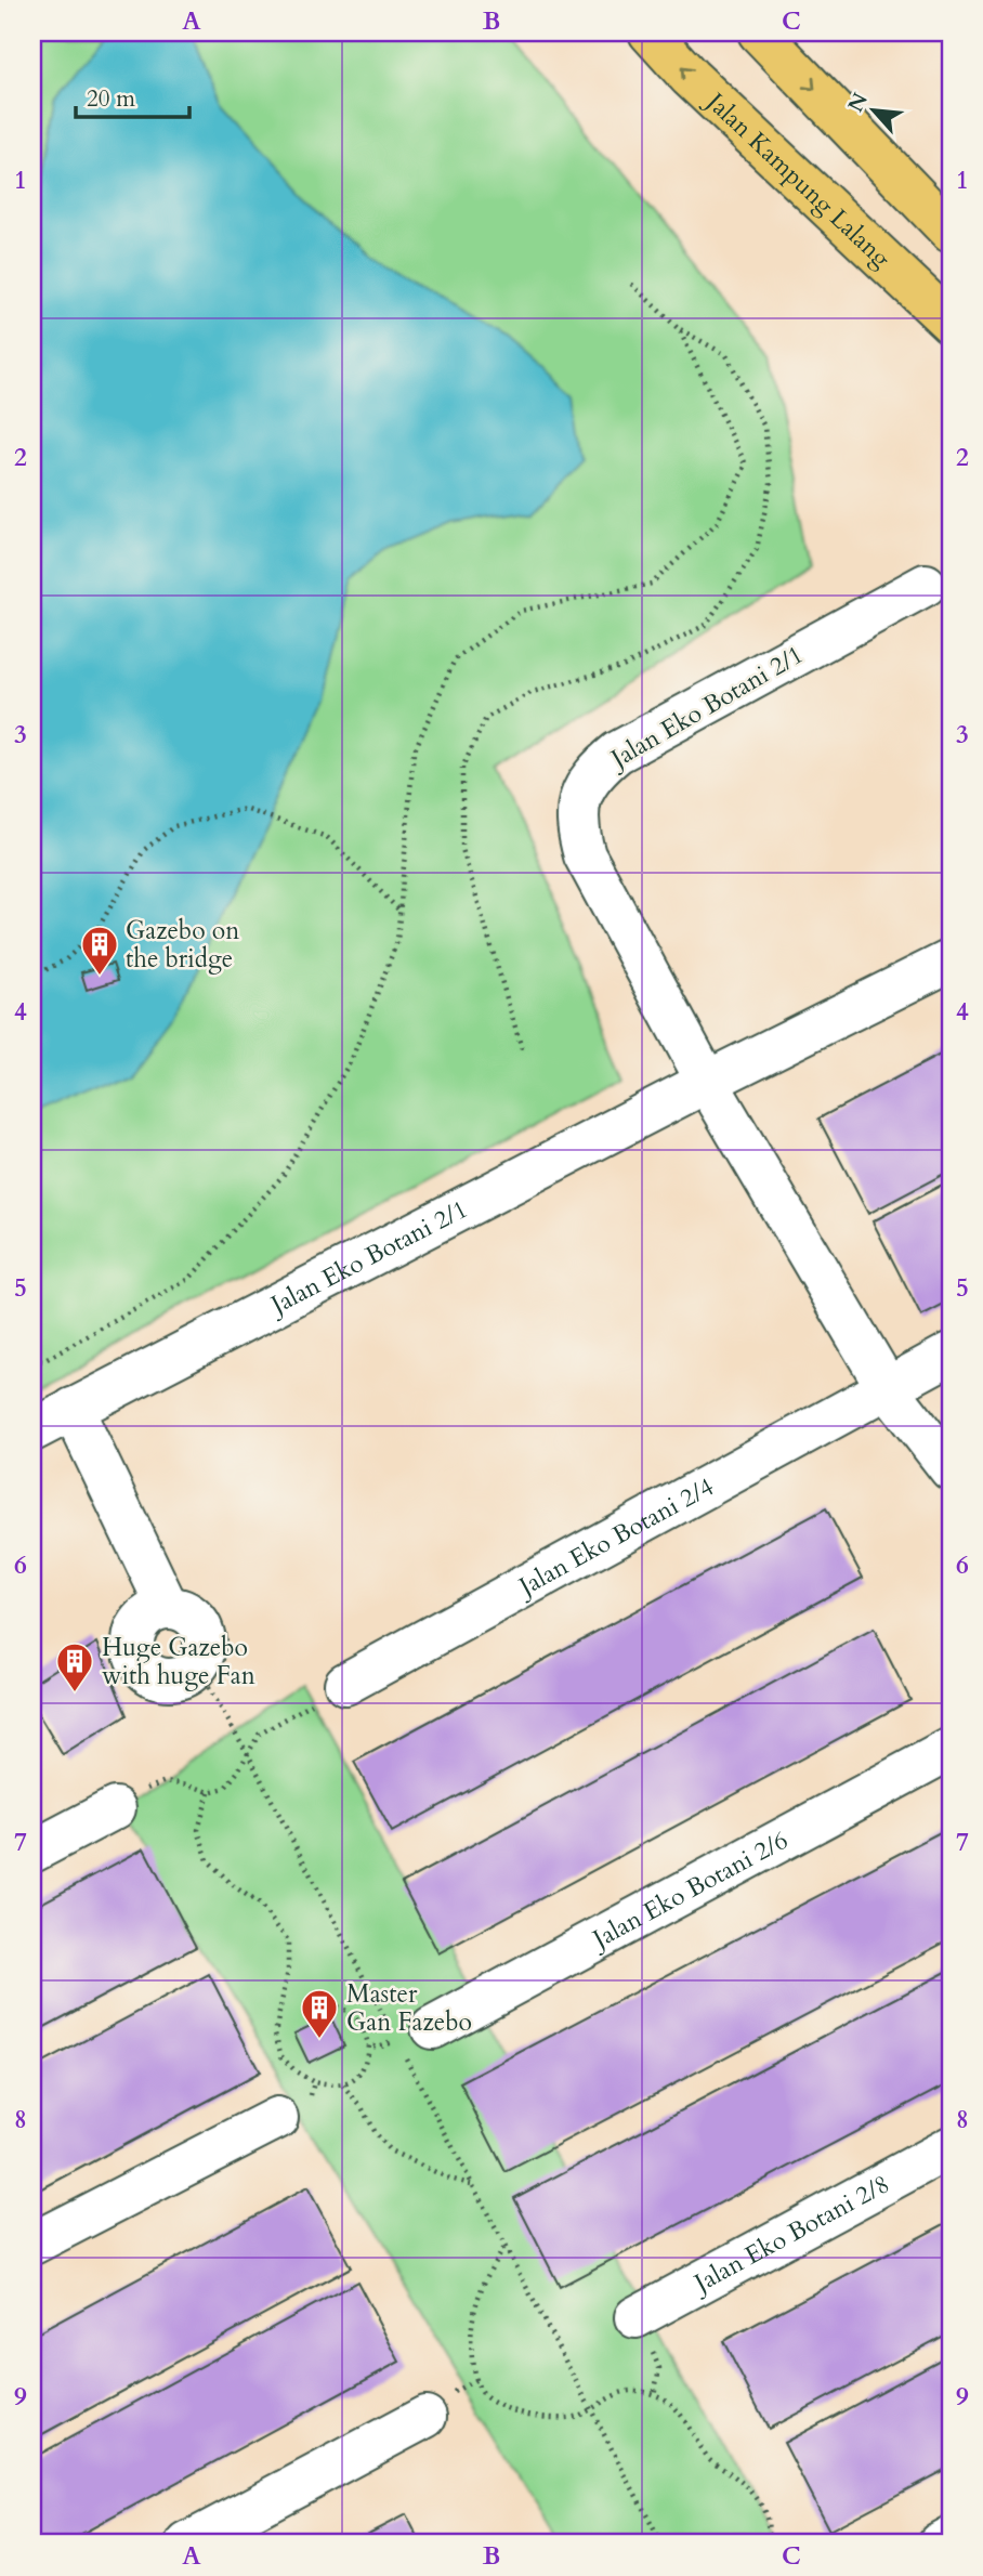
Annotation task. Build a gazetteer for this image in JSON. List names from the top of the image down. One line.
{"streets":{"main road":["Jalan Kampung Lalang"],"street":["Jalan Eko Botani 2/1","Jalan Eko Botani 2/4","Jalan Eko Botani 2/6","Jalan Eko Botani 2/8"]},"places":{"building":["Gazebo on the bridge","Huge Gazebo with huge Fan","Master Gan Fazebo"]},"scale_bar":"20 m","north":"top left","grid":{"columns":["A","B","C"],"rows":["1","2","3","4","5","6","7","8","9"]}}
